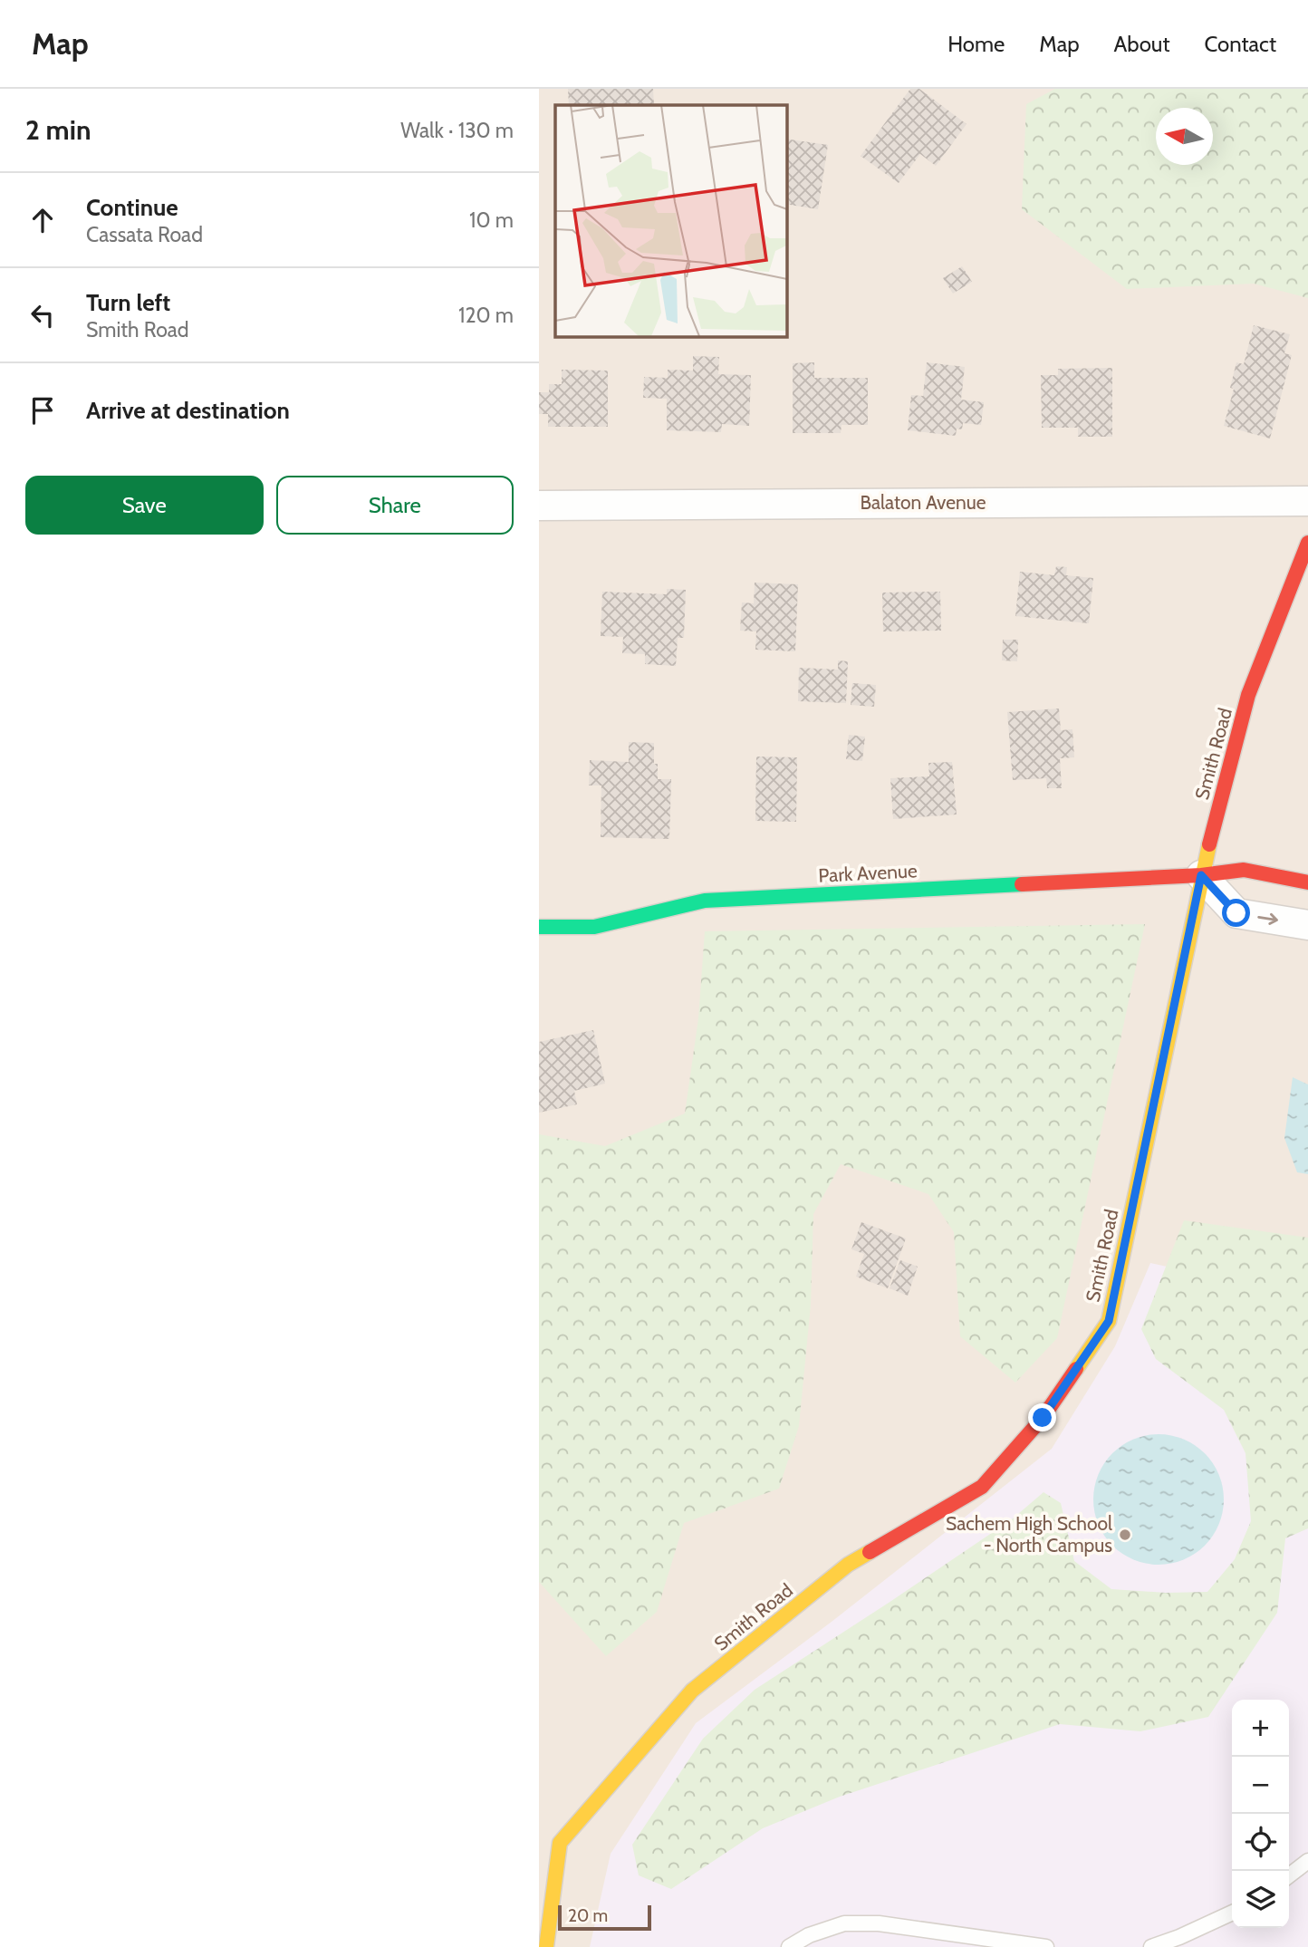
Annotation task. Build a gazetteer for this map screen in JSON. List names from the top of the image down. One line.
{"streets":{"street":["Balaton Avenue","Smith Road","Park Avenue"]},"crossings":[["Smith Road","Park Avenue"]],"places":["Sachem High School - North Campus"],"scale_bar":"20 m","north":"left","page":{"header":"Map","nav":["Home","Map","About","Contact"],"heading":["2 min","Walk · 130 m"],"list":[["Continue","Cassata Road","10 m"],["Turn left","Smith Road","120 m"],"Arrive at destination"],"buttons":["Save","Share"],"map_buttons":["+","−"],"scale":"20 m"}}
